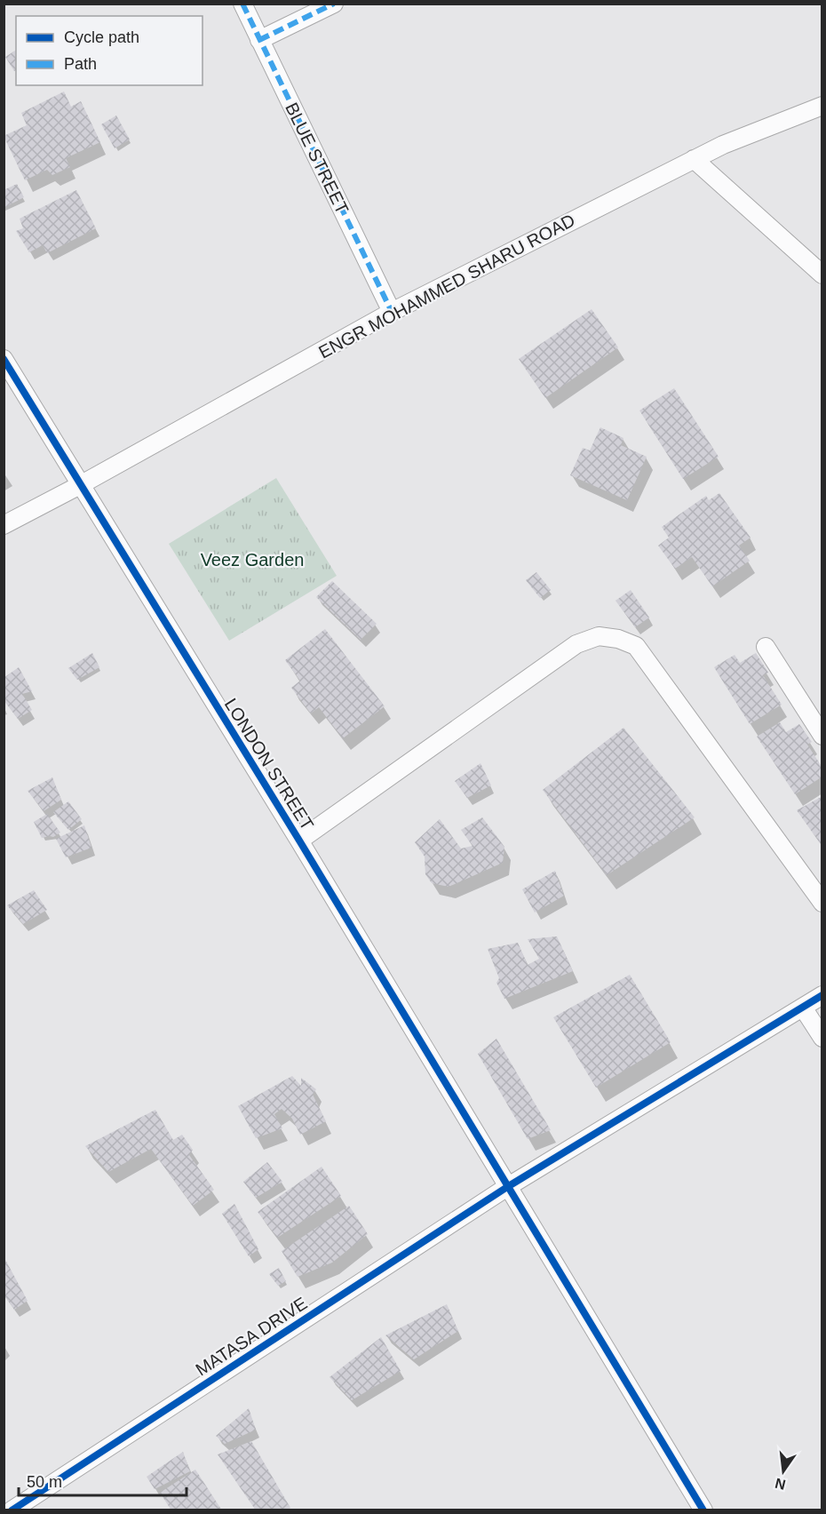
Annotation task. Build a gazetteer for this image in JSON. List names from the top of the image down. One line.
{"streets":{"street":["BLUE STREET","ENGR MOHAMMED SHARU ROAD","LONDON STREET","MATASA DRIVE"]},"crossings":[["BLUE STREET","ENGR MOHAMMED SHARU ROAD"],["ENGR MOHAMMED SHARU ROAD","LONDON STREET"],["LONDON STREET","MATASA DRIVE"]],"parks":["Veez Garden"],"legend":["Cycle path","Path"],"scale_bar":"50 m","north":"bottom"}
